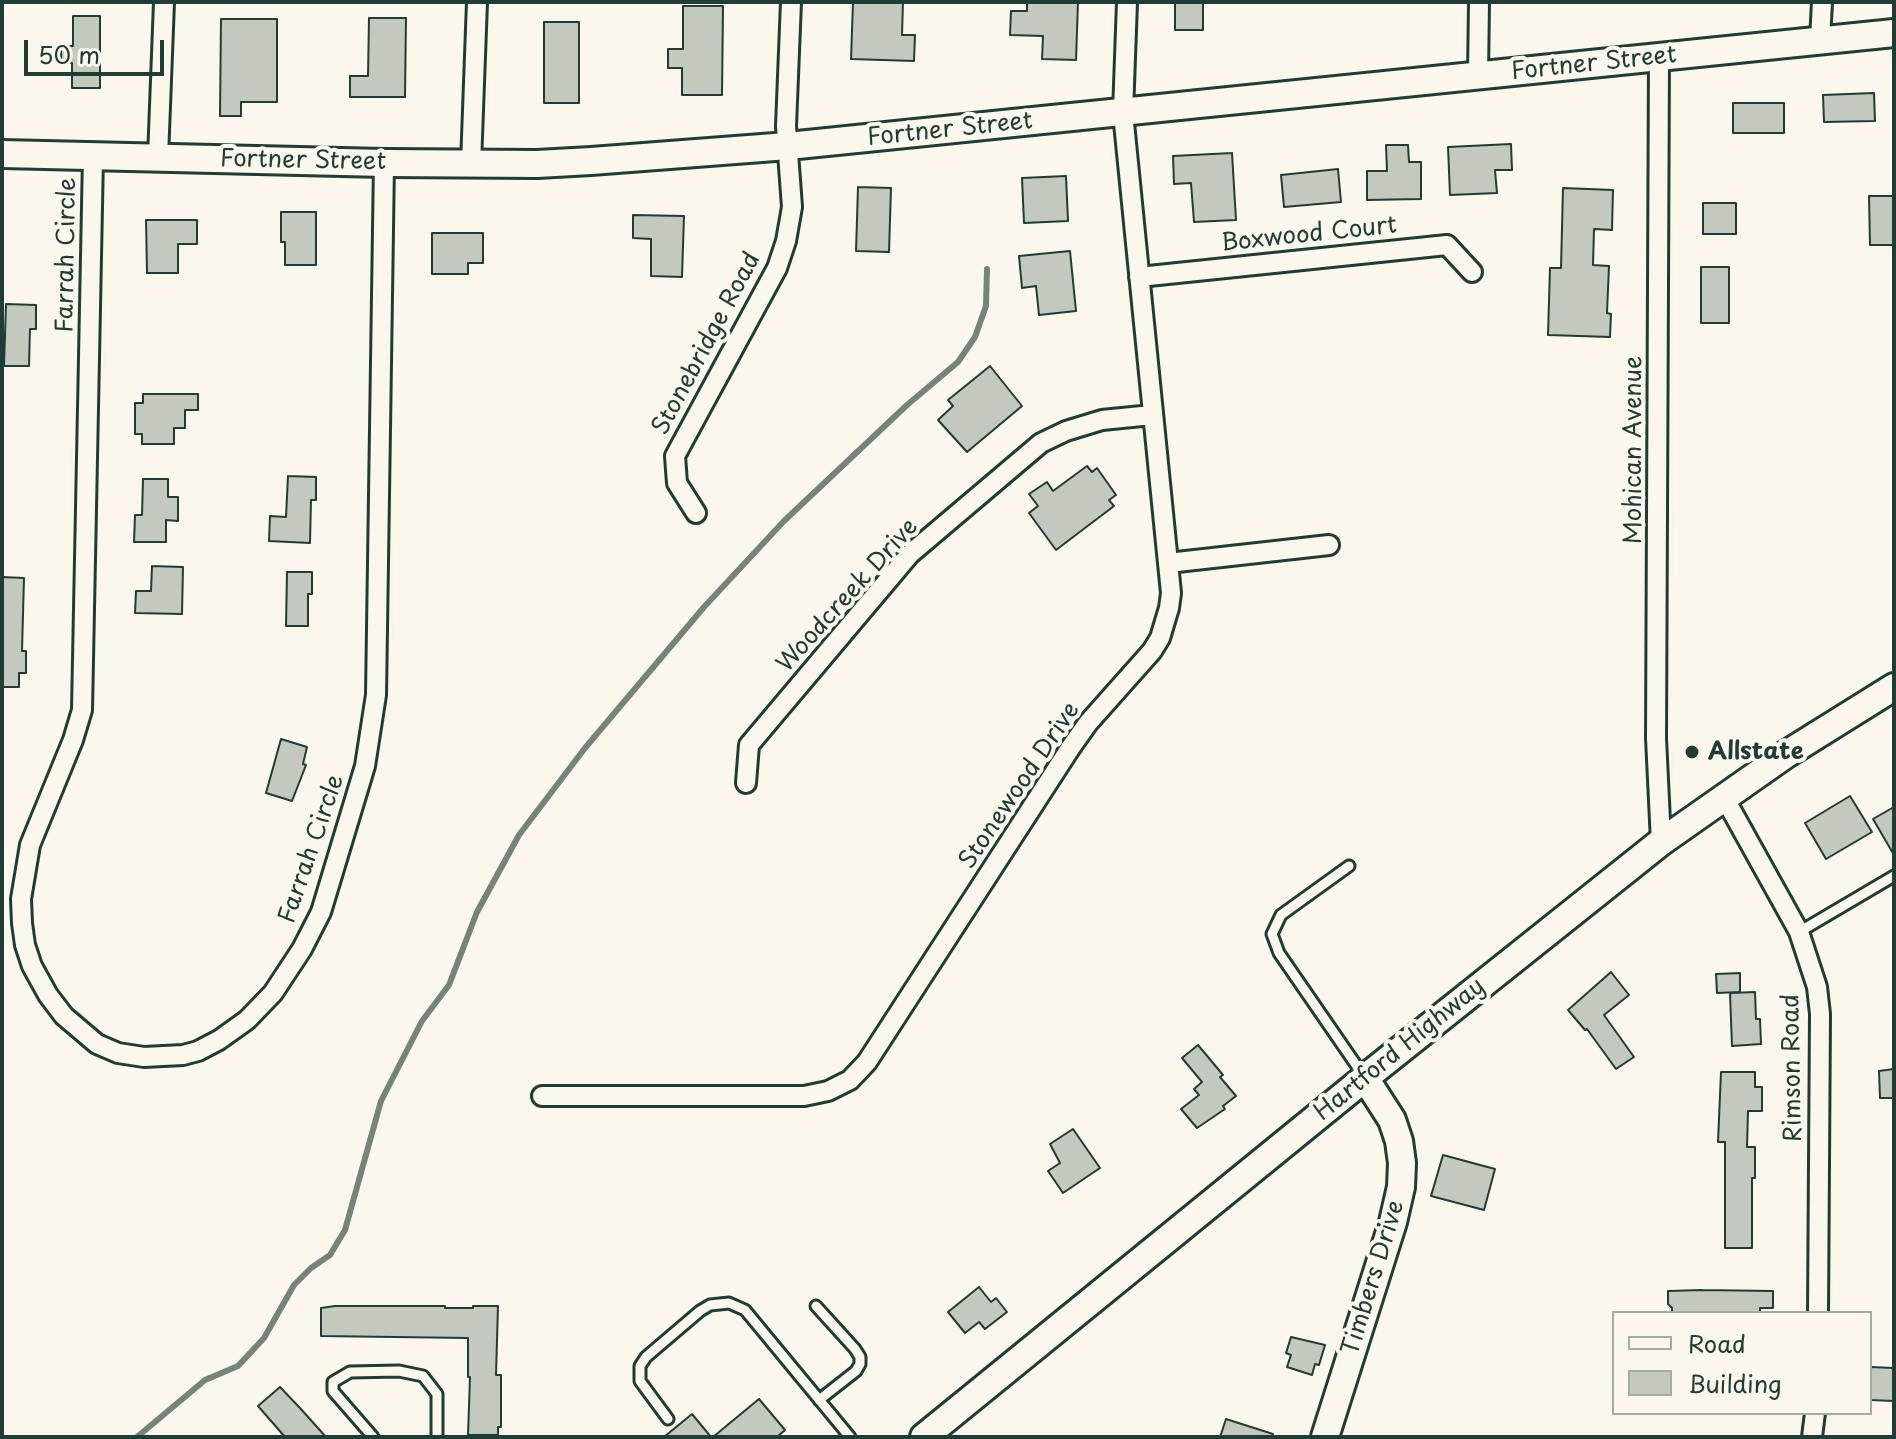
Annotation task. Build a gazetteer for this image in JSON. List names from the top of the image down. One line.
{"streets":{"street":["Fortner Street","Boxwood Court","Farrah Circle","Stonebridge Road","Mohican Avenue","Woodcreek Drive","Stonewood Drive","Hartford Highway","Rimson Road","Timbers Drive"]},"crossings":[["Fortner Street","Farrah Circle"],["Fortner Street","Stonebridge Road"],["Fortner Street","Mohican Avenue"],["Fortner Street","Stonewood Drive"],["Boxwood Court","Stonewood Drive"],["Mohican Avenue","Hartford Highway"],["Woodcreek Drive","Stonewood Drive"],["Hartford Highway","Rimson Road"],["Hartford Highway","Timbers Drive"]],"places":["Allstate"],"legend":["Road","Building"],"scale_bar":"50 m"}
